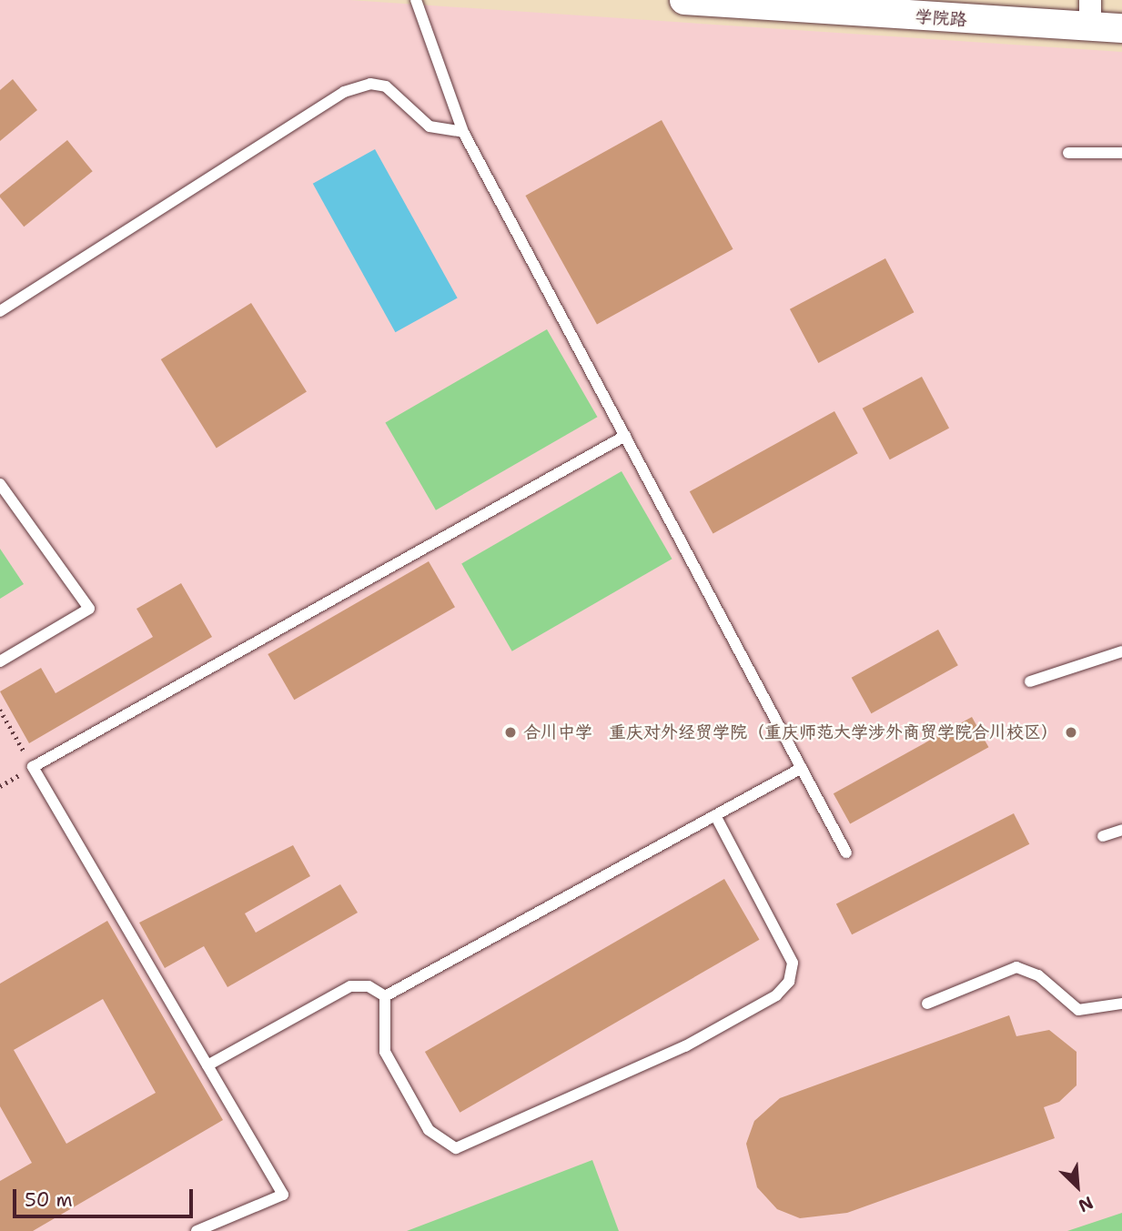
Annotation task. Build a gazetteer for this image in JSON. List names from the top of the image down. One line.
{"streets":{"street":["学院路"]},"places":["合川中学","重庆对外经贸学院（重庆师范大学涉外商贸学院合川校区）"],"scale_bar":"50 m","north":"bottom right"}
